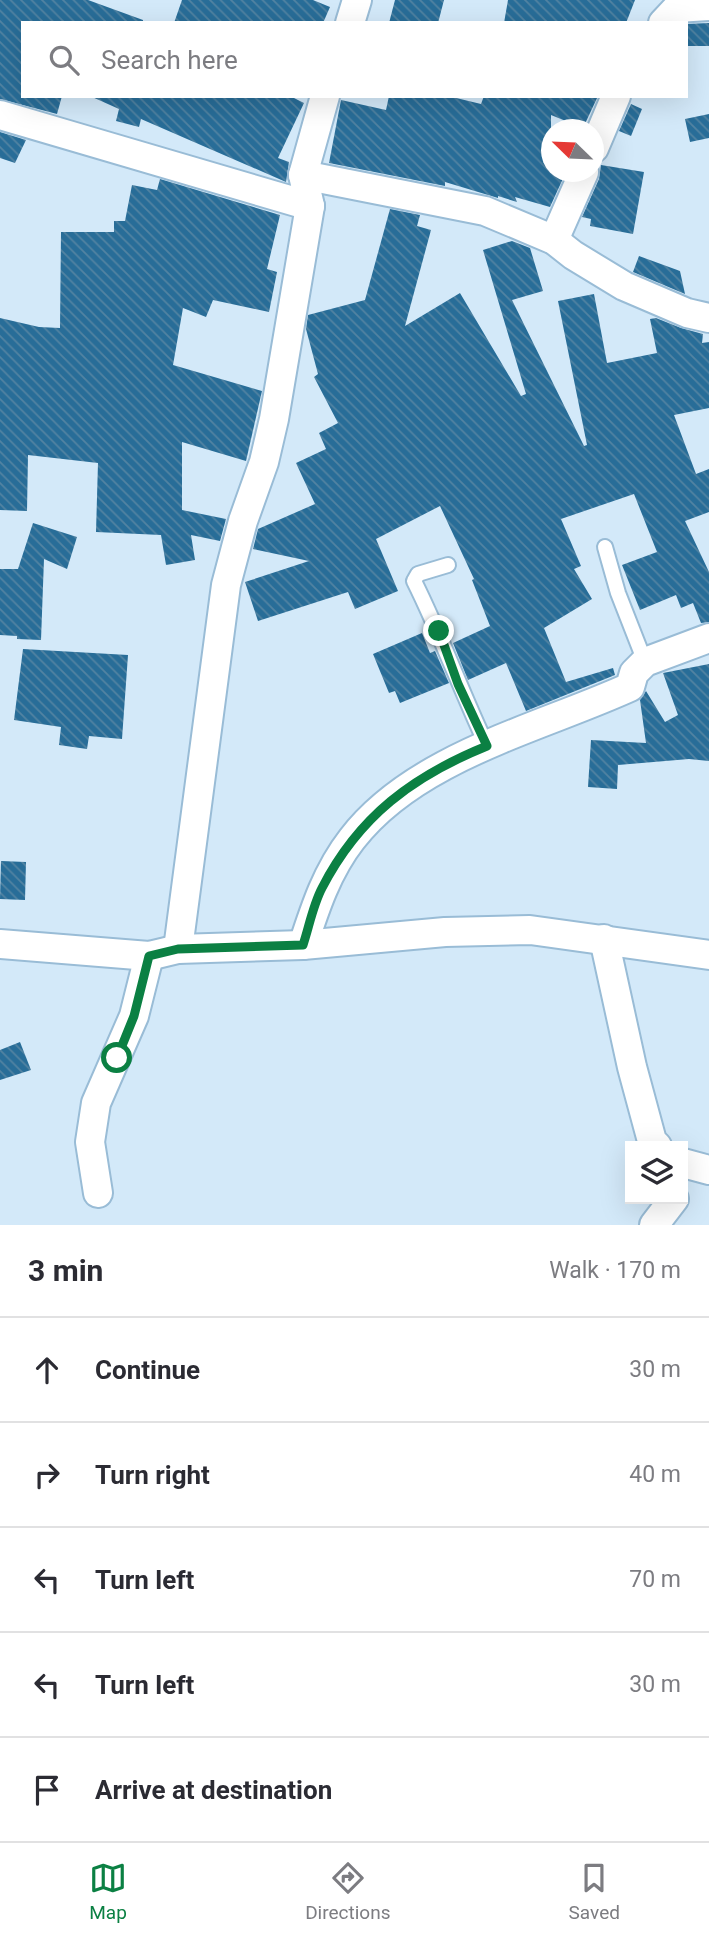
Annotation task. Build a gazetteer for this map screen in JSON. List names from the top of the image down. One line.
{"north":"top left","page":{"search":"Search here","heading":["3 min","Walk · 170 m"],"list":[["Continue","30 m"],["Turn right","40 m"],["Turn left","70 m"],["Turn left","30 m"],"Arrive at destination"],"nav":["Map","Directions","Saved"]}}
